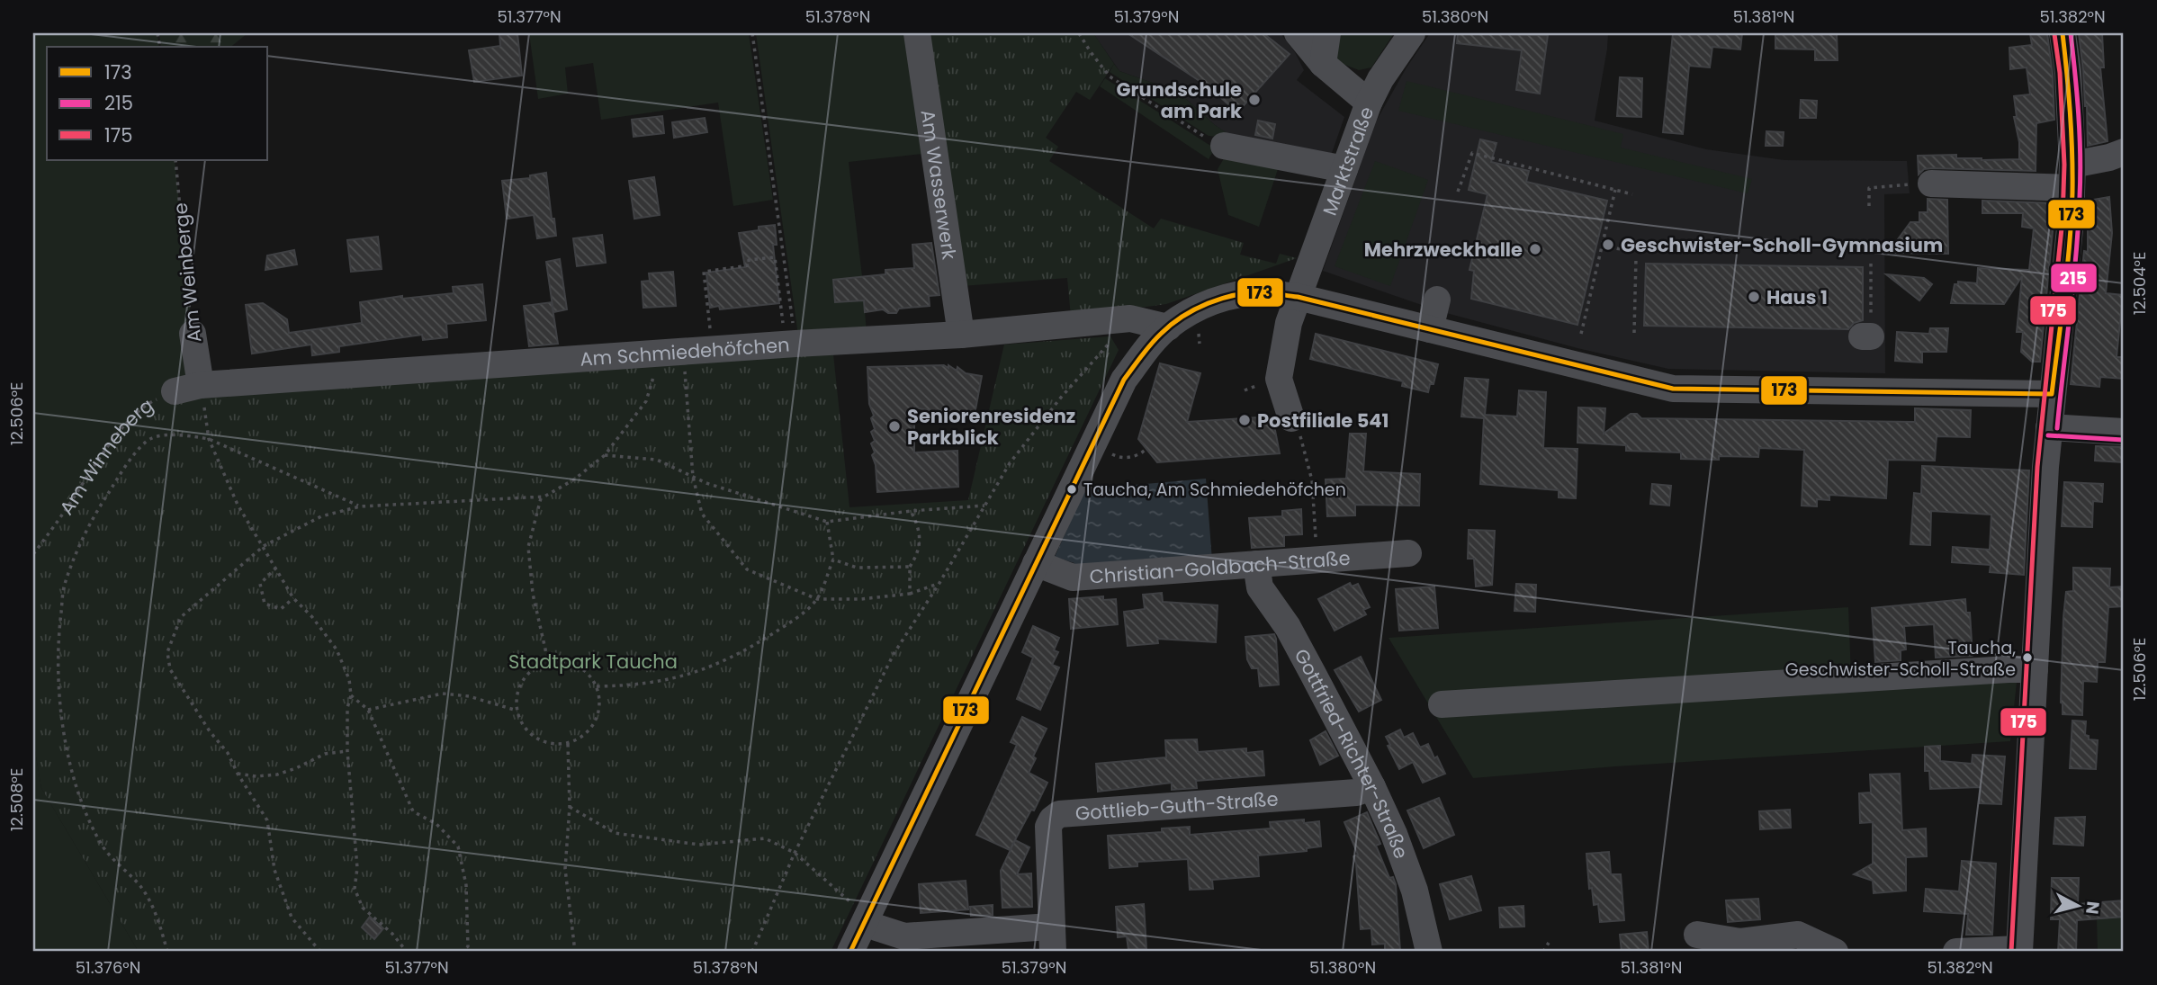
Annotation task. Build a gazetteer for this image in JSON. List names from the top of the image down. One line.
{"streets":{"street":["Marktstraße","Am Wasserwerk","Am Weinberge","Am Schmiedehöfchen","Am Winneberg","Christian-Goldbach-Straße","Gottfried-Richter-Straße","Gottlieb-Guth-Straße"]},"crossings":[["Am Wasserwerk","Am Schmiedehöfchen"],["Am Weinberge","Am Schmiedehöfchen"],["Am Weinberge","Am Winneberg"],["Am Schmiedehöfchen","Am Winneberg"],["Christian-Goldbach-Straße","Gottfried-Richter-Straße"],["Gottfried-Richter-Straße","Gottlieb-Guth-Straße"]],"parks":["Stadtpark Taucha"],"places":["Grundschule am Park","Geschwister-Scholl-Gymnasium","Mehrzweckhalle","Haus 1","Postfiliale 541","Seniorenresidenz Parkblick","Taucha, Am Schmiedehöfchen","Taucha, Geschwister-Scholl-Straße"],"lines":["transit line 173","transit line 215","transit line 175"],"legend":["173","215","175"],"north":"right","coordinates":["51.377°N","51.378°N","51.379°N","51.380°N","51.381°N","51.382°N","12.504°E","12.506°E","12.508°E","51.376°N"]}
